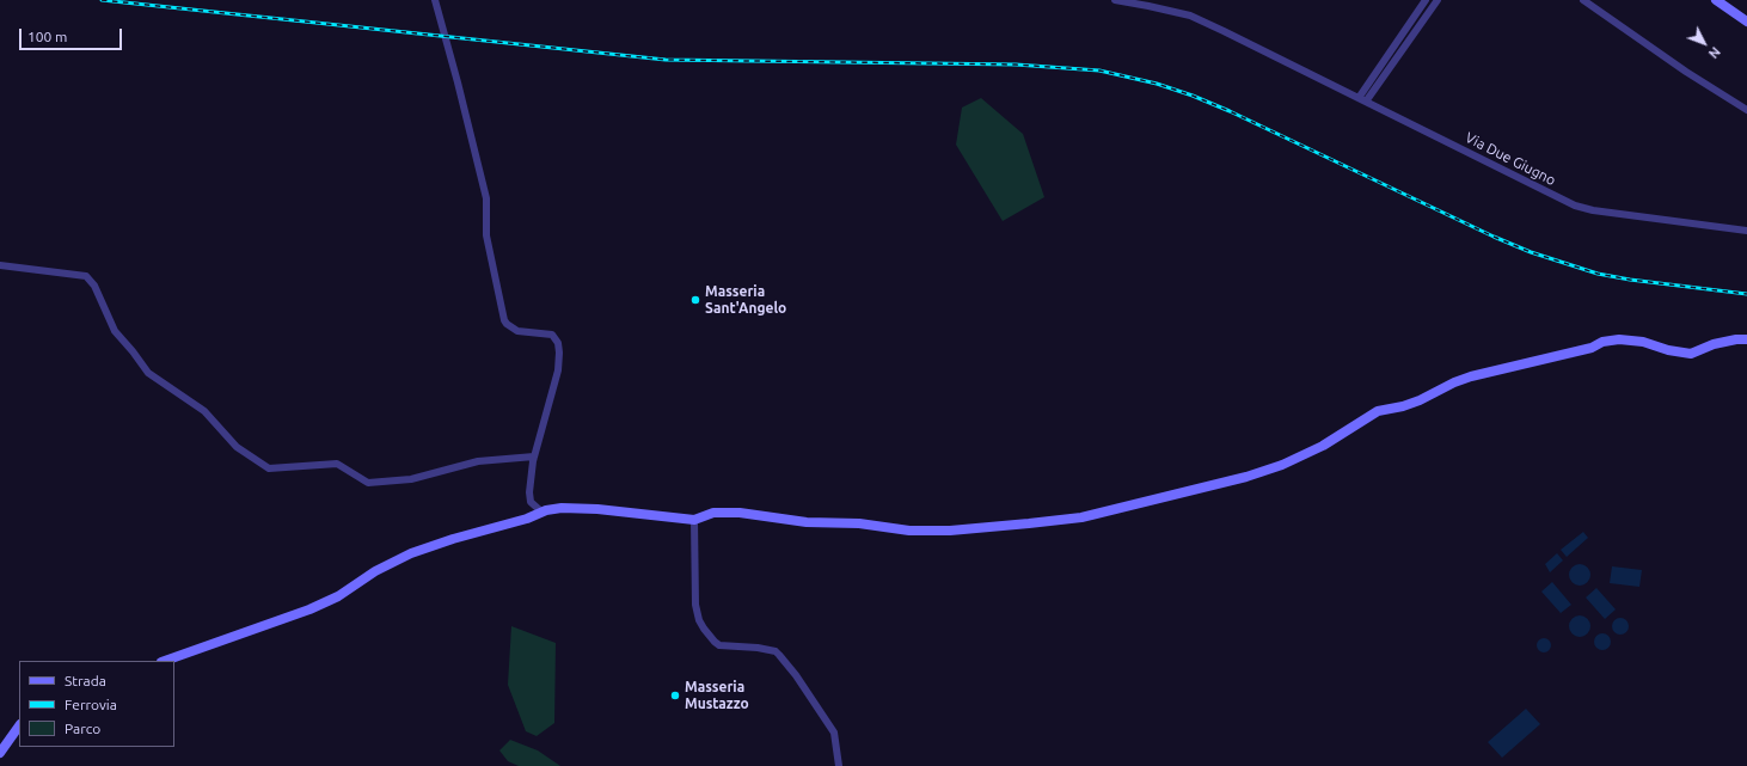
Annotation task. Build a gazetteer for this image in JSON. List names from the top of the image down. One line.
{"streets":{"street":["Via Due Giugno"]},"places":["Masseria Sant'Angelo","Masseria Mustazzo"],"legend":["Strada","Ferrovia","Parco"],"scale_bar":"100 m","north":"bottom right"}
